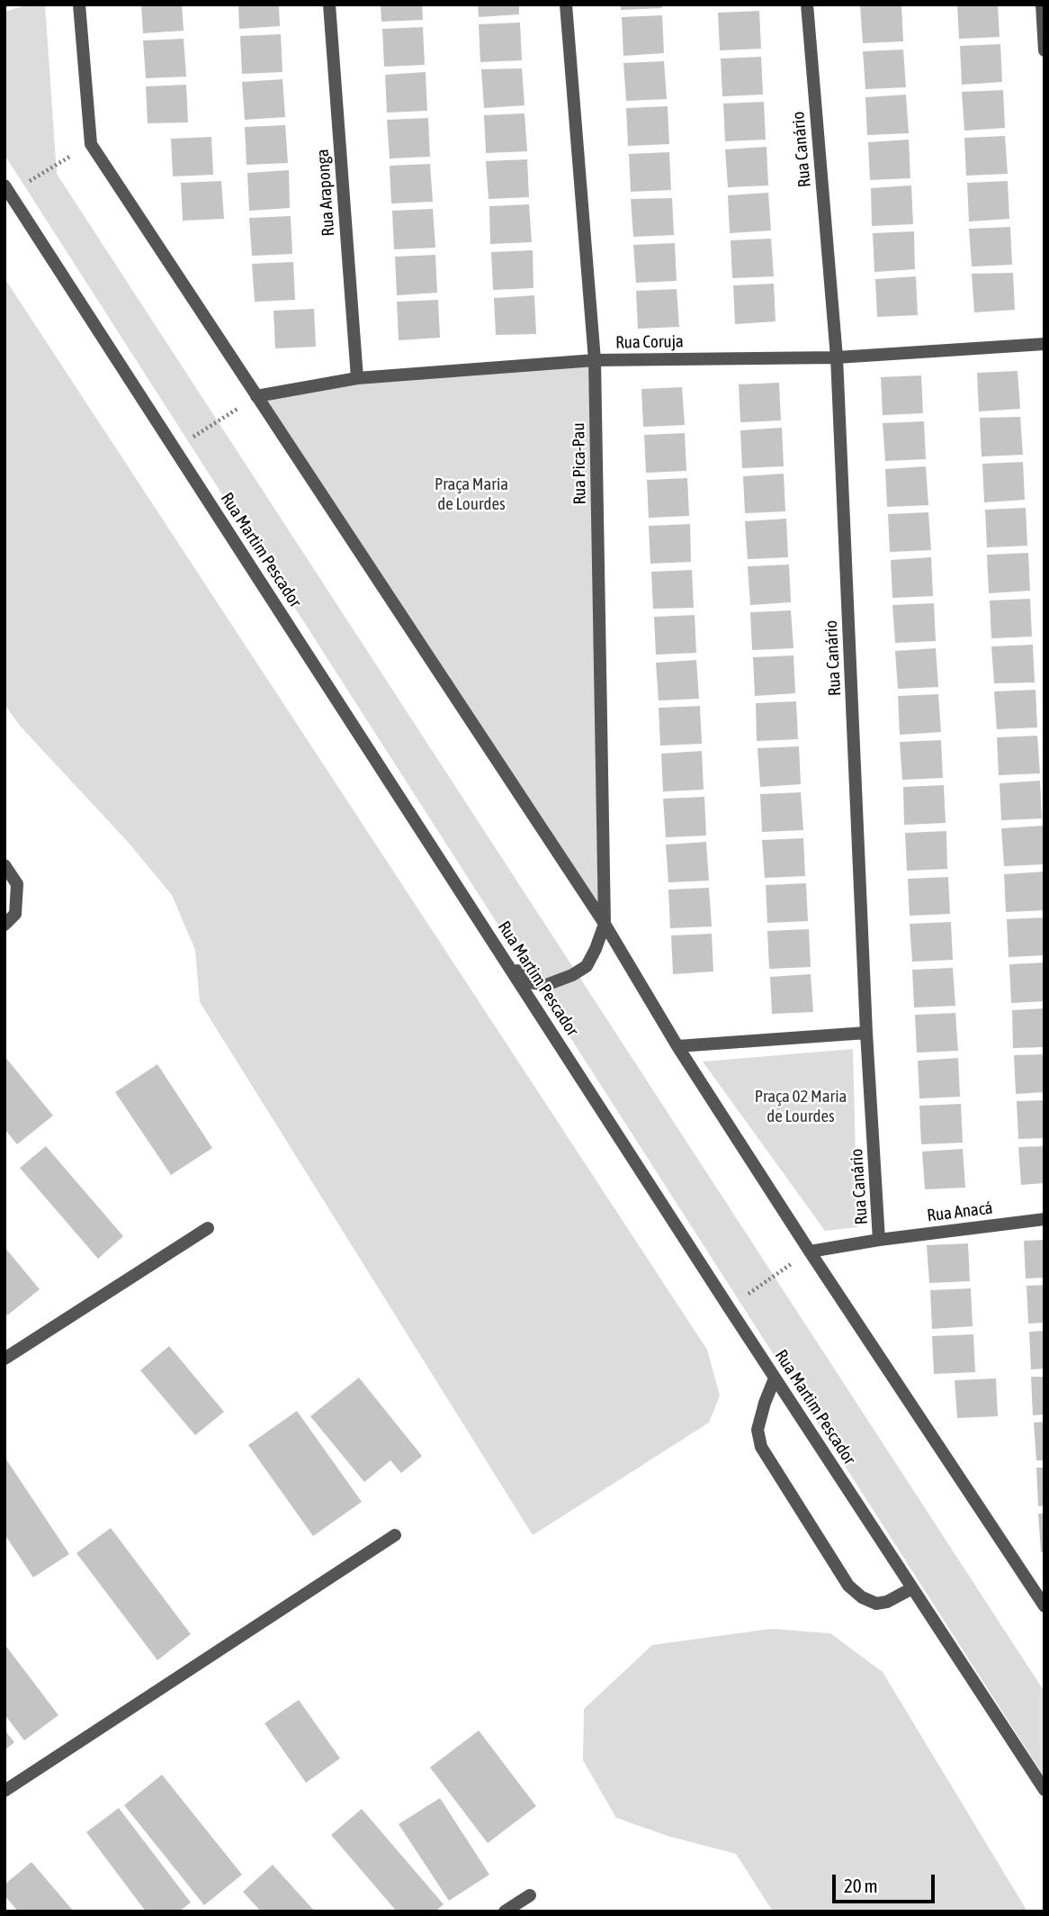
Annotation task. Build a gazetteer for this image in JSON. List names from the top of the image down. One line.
{"streets":{"street":["Rua Canário","Rua Araponga","Rua Coruja","Rua Pica-Pau","Rua Martim Pescador","Rua Anacá"]},"crossings":[["Rua Canário","Rua Coruja"],["Rua Canário","Rua Anacá"],["Rua Araponga","Rua Coruja"],["Rua Coruja","Rua Pica-Pau"]],"parks":["Praça Maria de Lourdes","Praça 02 Maria de Lourdes"],"scale_bar":"20 m"}
